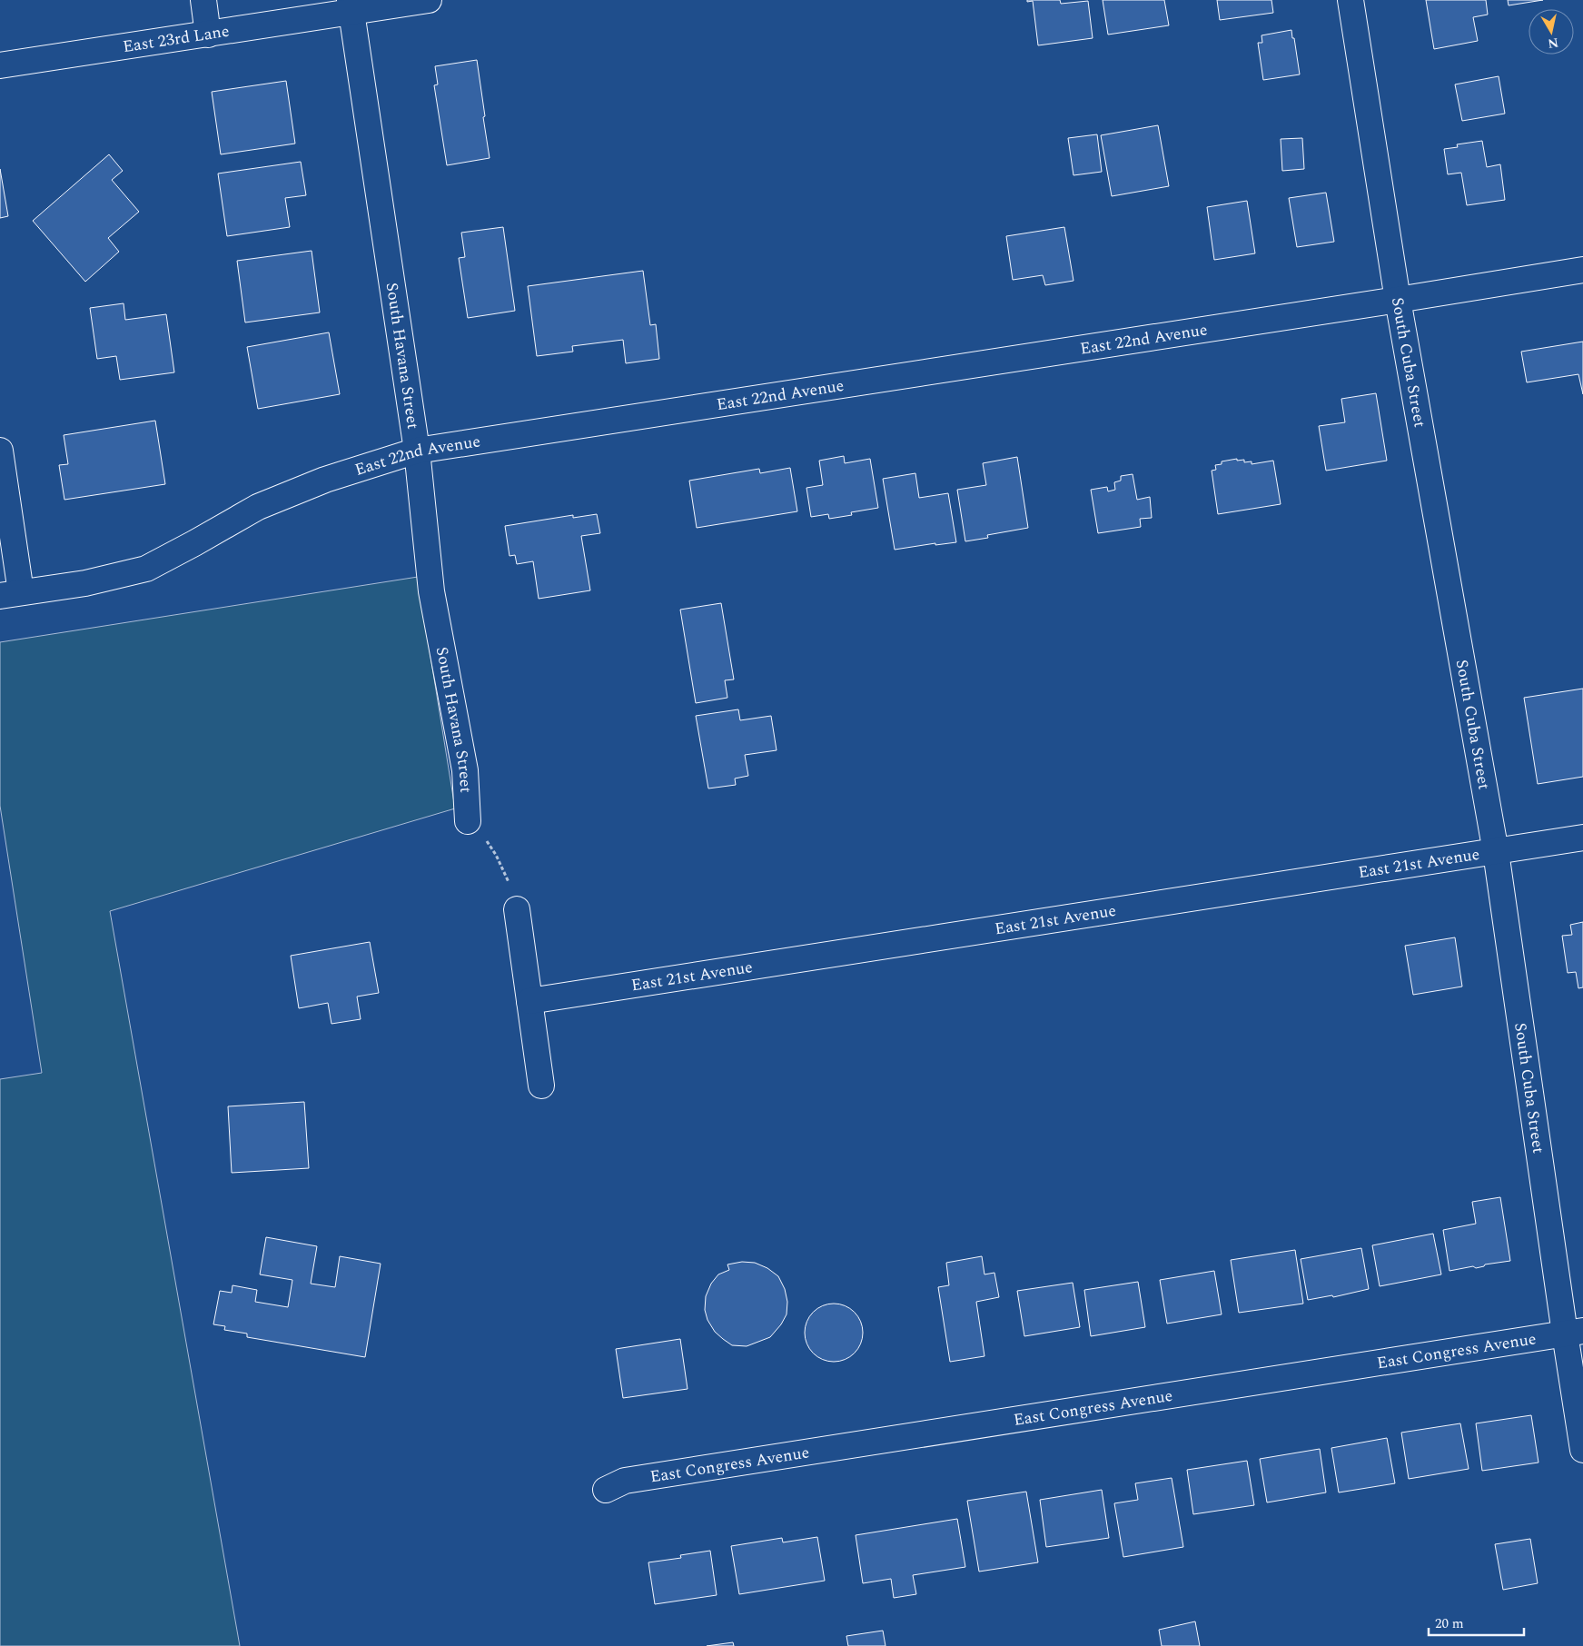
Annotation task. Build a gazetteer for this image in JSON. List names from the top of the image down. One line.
{"streets":{"street":["East 23rd Lane","East 22nd Avenue","South Havana Street","South Cuba Street","East 21st Avenue","East Congress Avenue"]},"crossings":[["East 23rd Lane","South Havana Street"],["East 22nd Avenue","South Havana Street"],["East 22nd Avenue","South Cuba Street"],["South Cuba Street","East 21st Avenue"],["South Cuba Street","East Congress Avenue"]],"scale_bar":"20 m","north":"bottom"}
